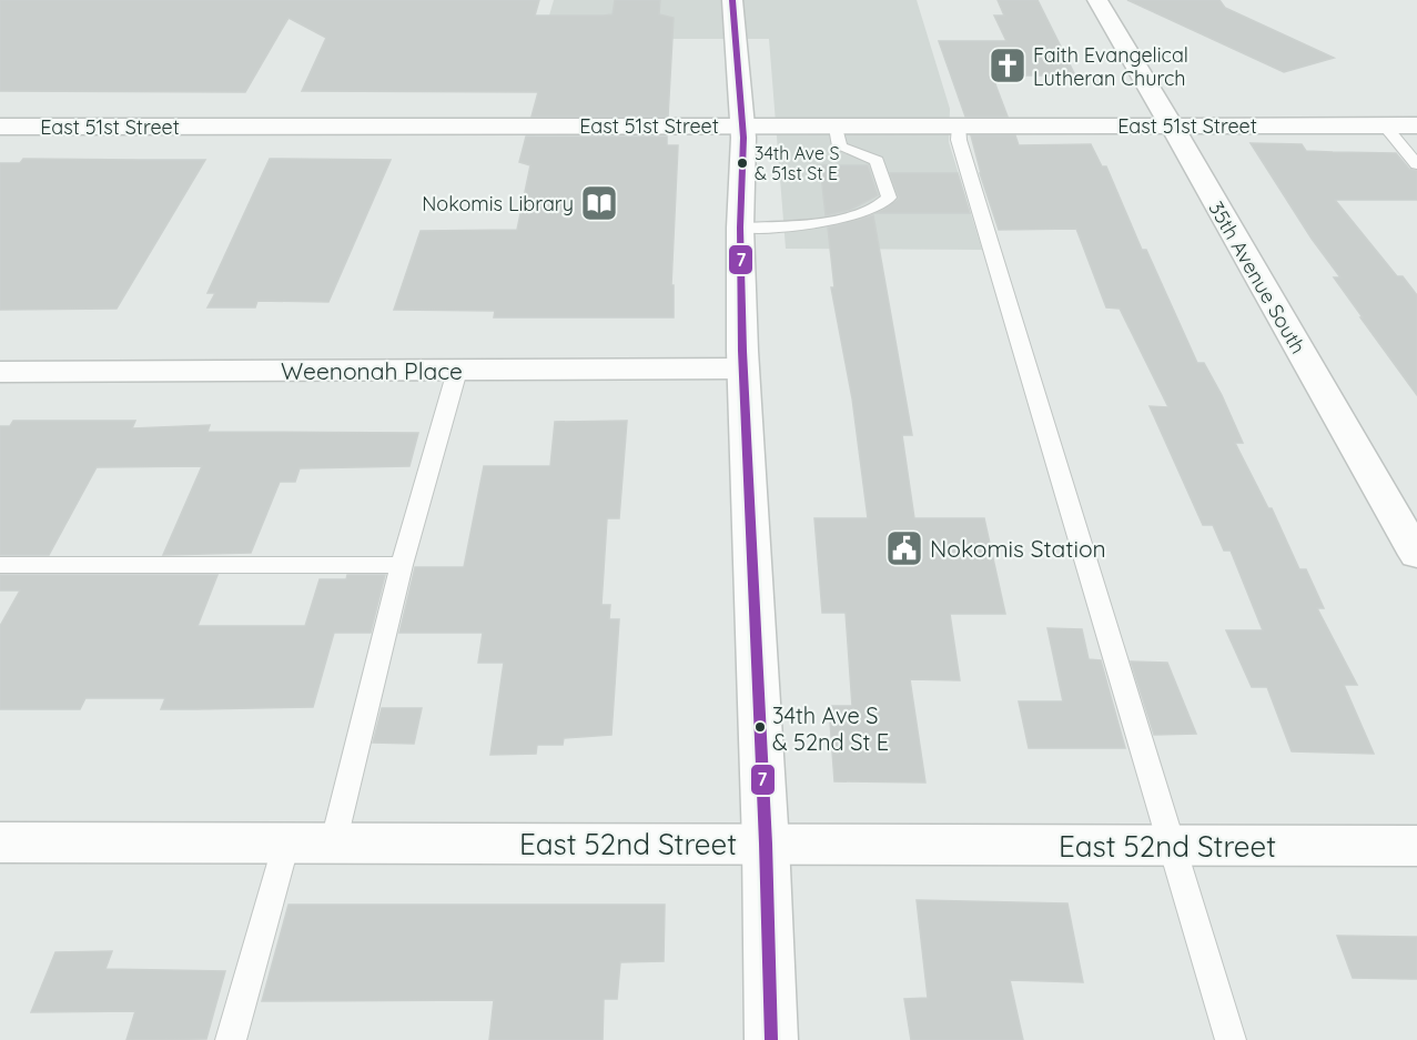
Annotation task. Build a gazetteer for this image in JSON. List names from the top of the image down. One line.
{"streets":{"street":["East 51st Street","35th Avenue South","Weenonah Place","East 52nd Street"]},"crossings":[["East 51st Street","35th Avenue South"]],"places":{"church":["Faith Evangelical Lutheran Church"],"other":["34th Ave S & 51st St E","34th Ave S & 52nd St E"],"library":["Nokomis Library"],"public building":["Nokomis Station"]},"lines":["transit line 7"]}
